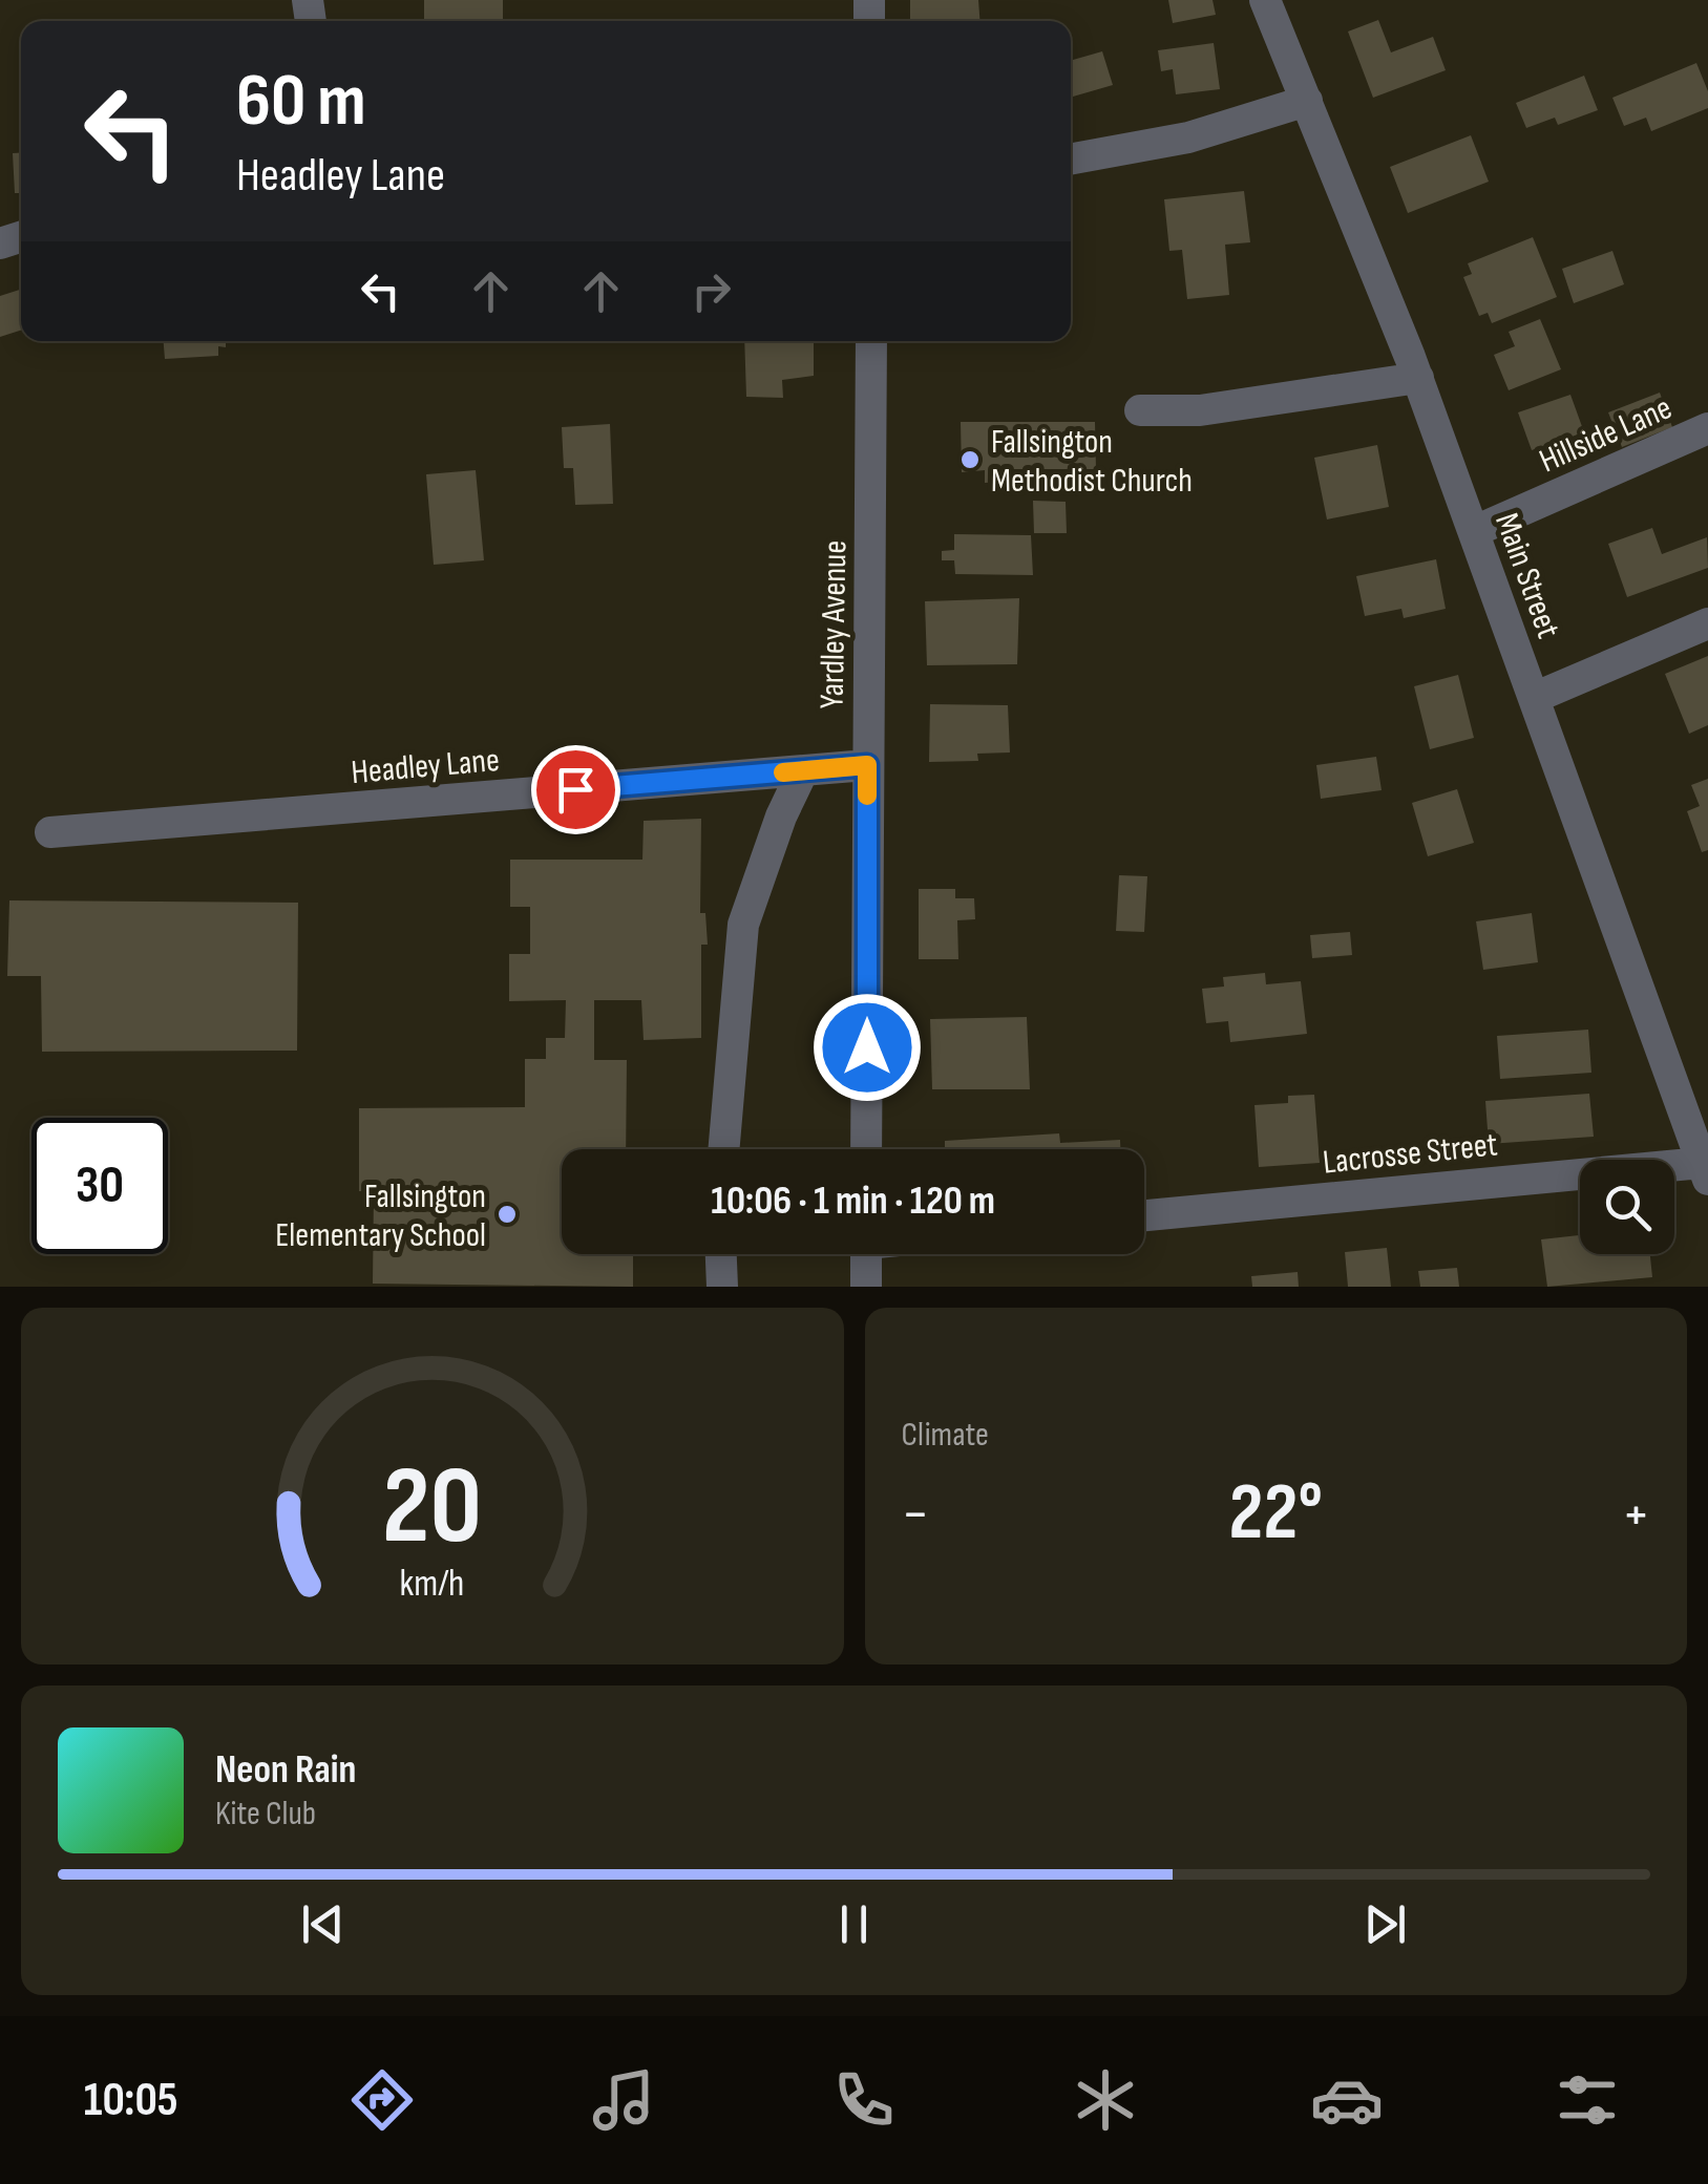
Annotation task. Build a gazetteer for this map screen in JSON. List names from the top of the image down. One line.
{"streets":{"street":["Hillside Lane","Main Street","Yardley Avenue","Headley Lane","Lacrosse Street"]},"crossings":[["Hillside Lane","Main Street"],["Main Street","Lacrosse Street"],["Yardley Avenue","Headley Lane"]],"places":["Fallsington Methodist Church","Fallsington Elementary School"],"page":{"turn":["60 m","Headley Lane"],"limit":"30","trip":"10:06 · 1 min · 120 m","tile":"Climate","heat":["−","22°","+"],"song":["Neon Rain","Kite Club"],"tabs":"10:05","gauge":["20","km/h"]}}
